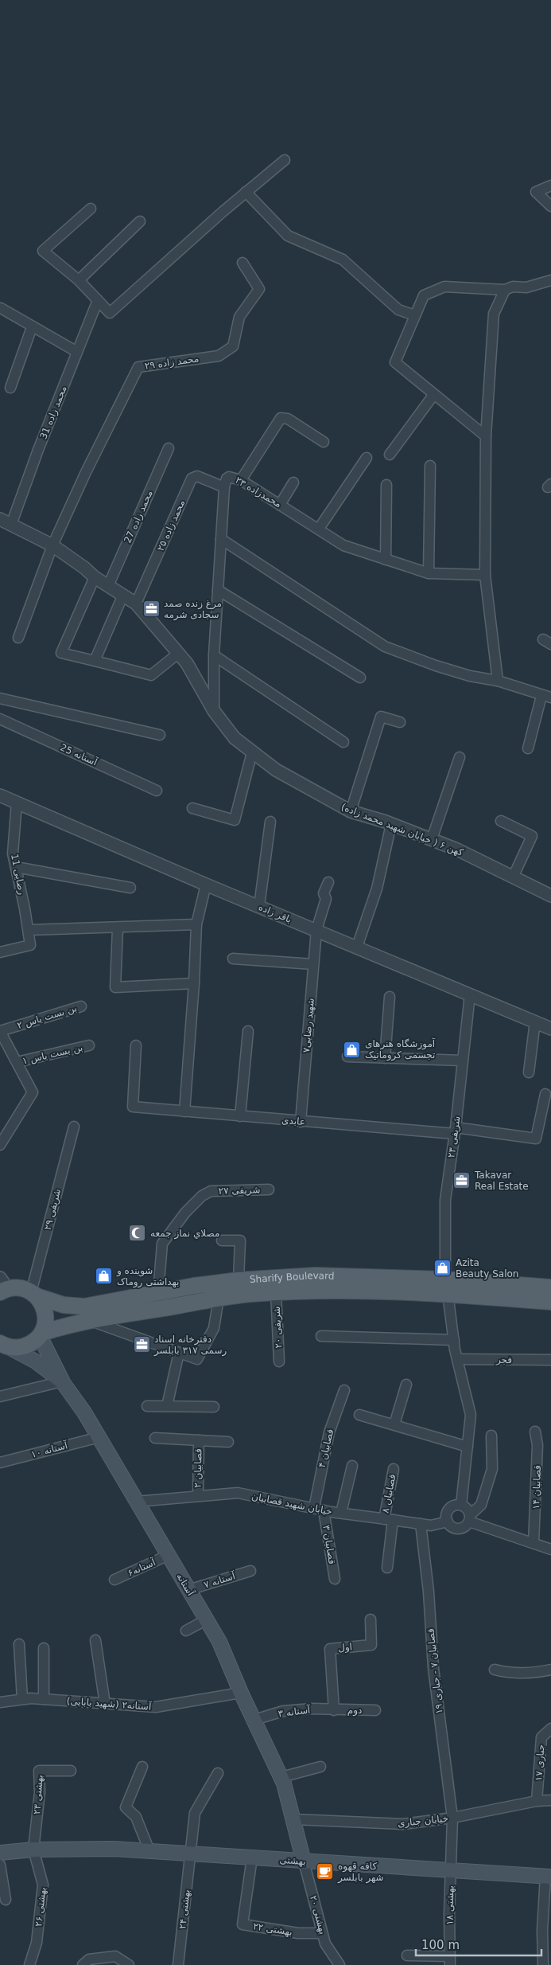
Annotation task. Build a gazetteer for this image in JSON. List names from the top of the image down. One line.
{"streets":{"main road":["Sharify Boulevard","آستانه","بهشتی"],"street":["محمد زاده ۲۹","محمد زاده 31","محمدزاده ۲۳","محمد زاده 27","محمد زاده ۲۵","آستانه 25","کهن ۶ ( خیابان شهید محمد زاده)","رضایی 11","باقر زاده","بن بست یاس ۲","شهید رضایی۷","بن بست یاس ۱","عابدی","شریفی ۲۳","شریفی ۲۷","شریفی ۲۹","شریفی ۲۰","فجر","قصابیان ۴","آستانه ۱۰","قصابیان ۲","قصابیان ۱۴","قصابیان ۸","خیابان شهید قصابیان","قصابیان ۳","آستانه۶","آستانه ۷","اول","قصابيان ۷ - جباری ۱۹","آستانه۲ (شهید بابایی)","دوم","آستانه ۳","جباری ۱۷","بهشتی ۲۳","خیابان جباری","بهشتی ۱۸","بهشتی ۲۶","بهشتی ۲۴","بهشتی ۲۰","بهشتی ۲۲"]},"crossings":[["محمد زاده ۲۹","کهن ۶ ( خیابان شهید محمد زاده)"],["محمد زاده 31","کهن ۶ ( خیابان شهید محمد زاده)"],["محمدزاده ۲۳","محمد زاده ۲۵"],["محمدزاده ۲۳","کهن ۶ ( خیابان شهید محمد زاده)"],["محمد زاده 27","کهن ۶ ( خیابان شهید محمد زاده)"],["محمد زاده ۲۵","کهن ۶ ( خیابان شهید محمد زاده)"],["رضایی 11","باقر زاده"],["باقر زاده","شهید رضایی۷"],["باقر زاده","شریفی ۲۳"],["بن بست یاس ۲","بن بست یاس ۱"],["شهید رضایی۷","عابدی"],["عابدی","شریفی ۲۳"],["شریفی ۲۳","Sharify Boulevard"],["شریفی ۲۳","فجر"],["شریفی ۲۳","خیابان شهید قصابیان"],["شریفی ۲۷","Sharify Boulevard"],["شریفی ۲۹","Sharify Boulevard"],["Sharify Boulevard","شریفی ۲۰"],["Sharify Boulevard","آستانه"],["قصابیان ۴","خیابان شهید قصابیان"],["قصابیان ۴","قصابیان ۳"],["آستانه ۱۰","آستانه"],["قصابیان ۲","خیابان شهید قصابیان"],["قصابیان ۸","خیابان شهید قصابیان"],["خیابان شهید قصابیان","قصابیان ۳"],["خیابان شهید قصابیان","آستانه"],["خیابان شهید قصابیان","قصابيان ۷ - جباری ۱۹"],["آستانه۶","آستانه"],["آستانه ۷","آستانه"],["آستانه","آستانه۲ (شهید بابایی)"],["آستانه","آستانه ۳"],["آستانه","خیابان جباری"],["آستانه","بهشتی"],["آستانه","بهشتی ۲۰"],["اول","دوم"],["اول","آستانه ۳"],["قصابيان ۷ - جباری ۱۹","خیابان جباری"],["قصابيان ۷ - جباری ۱۹","بهشتی"],["قصابيان ۷ - جباری ۱۹","بهشتی ۱۸"],["دوم","آستانه ۳"],["جباری ۱۷","خیابان جباری"],["بهشتی ۲۳","بهشتی"],["بهشتی ۲۳","بهشتی ۲۶"],["بهشتی","بهشتی ۱۸"],["بهشتی","بهشتی ۲۶"],["بهشتی","بهشتی ۲۴"],["بهشتی","بهشتی ۲۰"],["بهشتی","بهشتی ۲۲"],["بهشتی ۲۰","بهشتی ۲۲"]],"places":{"office":["مرغ زنده صمد سجادی شرمه","Takavar Real Estate","دفترخانه اسناد رسمی ۳۱۷ بابلسر"],"shop":["آموزشگاه هنرهای تجسمی کروماتیک","Azita Beauty Salon","شوینده و بهداشتی روماک"],"mosque":["مصلاي نماز جمعه"],"cafe":["کافه قهوه شهر بابلسر"]},"scale_bar":"100 m"}
